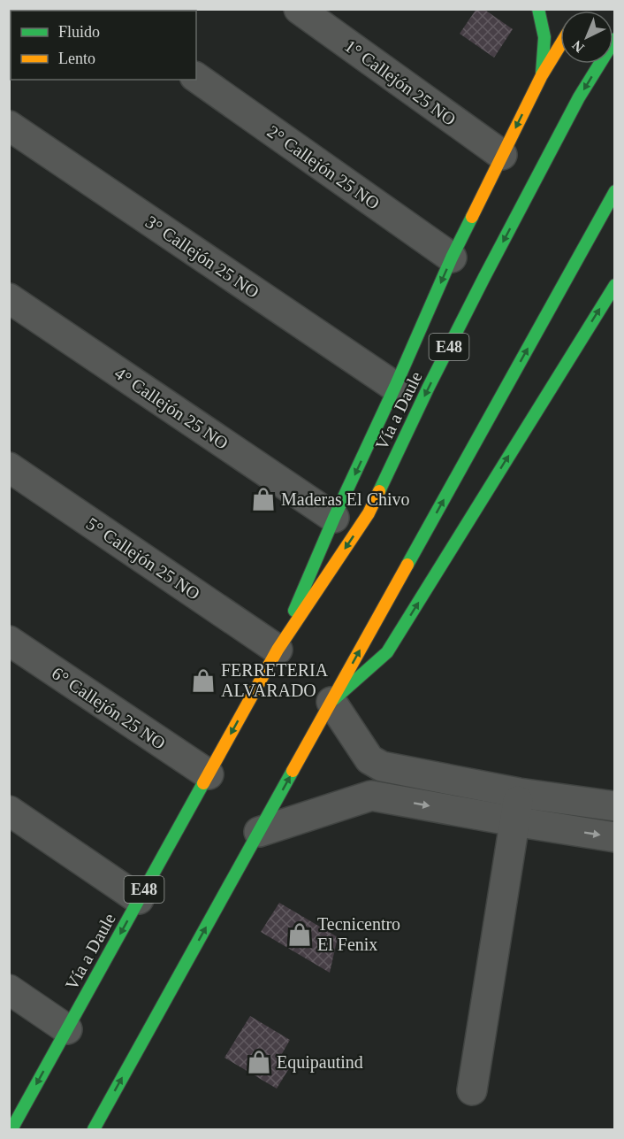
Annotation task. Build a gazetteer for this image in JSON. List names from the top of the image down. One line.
{"streets":{"main road":["E48","Vía a Daule"],"street":["1° Callejón 25 NO","2° Callejón 25 NO","3° Callejón 25 NO","4° Callejón 25 NO","5° Callejón 25 NO","6° Callejón 25 NO"]},"crossings":[["1° Callejón 25 NO","Vía a Daule"],["2° Callejón 25 NO","Vía a Daule"],["3° Callejón 25 NO","Vía a Daule"],["E48","Vía a Daule"],["4° Callejón 25 NO","Vía a Daule"],["Vía a Daule","5° Callejón 25 NO"],["Vía a Daule","6° Callejón 25 NO"]],"places":{"shop":["Maderas El Chivo","FERRETERIA ALVARADO","Tecnicentro El Fenix","Equipautind"]},"legend":["Fluido","Lento"],"north":"bottom left"}
